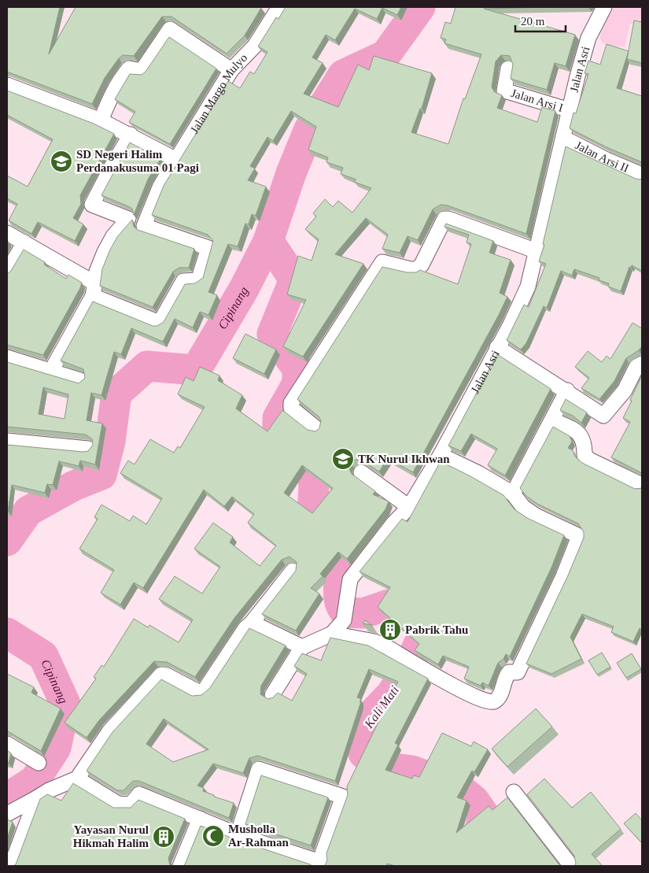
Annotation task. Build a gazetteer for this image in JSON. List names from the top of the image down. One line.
{"streets":{"street":["Jalan Asri","Jalan Margo Mulyo","Jalan Arsi I","Jalan Arsi II"]},"crossings":[["Jalan Asri","Jalan Arsi I"],["Jalan Asri","Jalan Arsi II"]],"water":["Cipinang","Kali Mati"],"places":{"school or university":["SD Negeri Halim Perdanakusuma 01 Pagi","TK Nurul Ikhwan"],"building":["Pabrik Tahu","Yayasan Nurul Hikmah Halim"],"mosque":["Musholla Ar-Rahman"]},"scale_bar":"20 m"}
